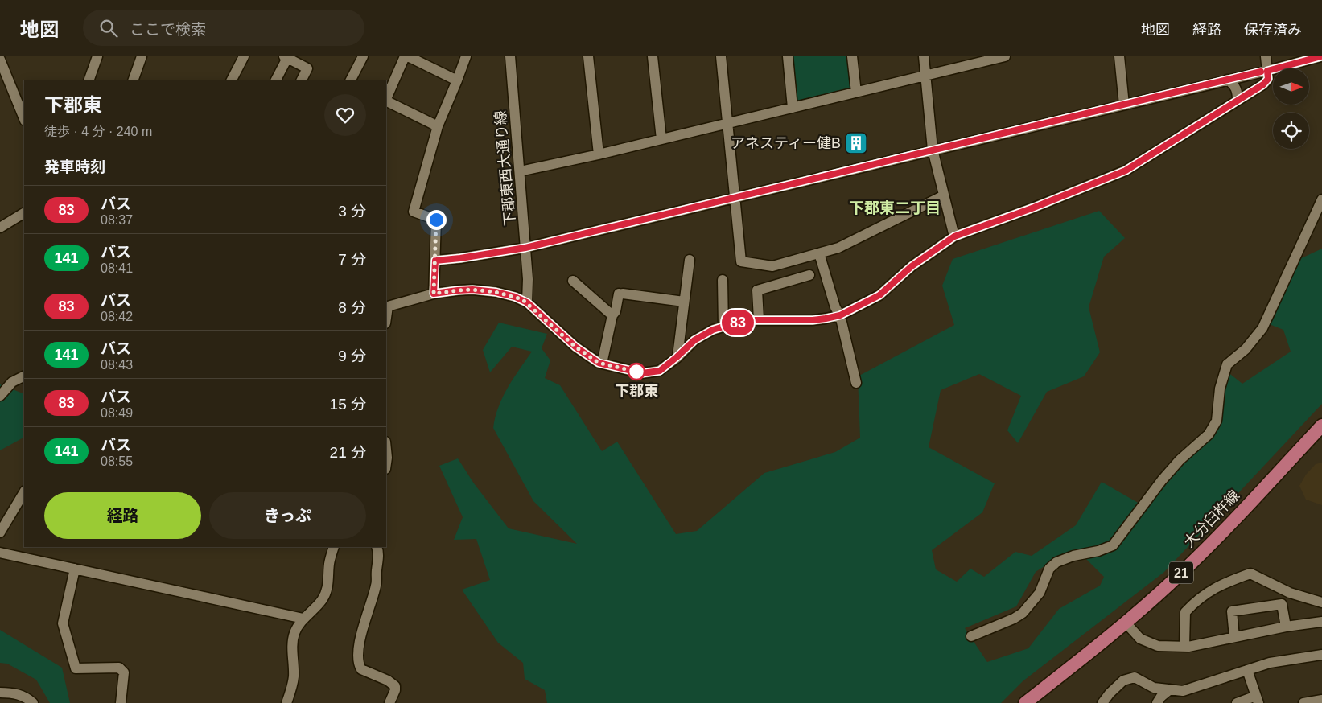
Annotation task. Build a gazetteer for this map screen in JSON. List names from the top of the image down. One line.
{"streets":{"main road":["大分臼杵線","21"],"street":["下郡東西大通り線"]},"districts":["下郡東二丁目"],"places":{"building":["アネスティー健B"],"other":["下郡東"]},"lines":["bus line 83"],"north":"right","page":{"header":"地図","search":"ここで検索","nav":["地図","経路","保存済み"],"on_map":"83","heading":[["下郡東","徒歩 · 4 分 · 240 m"],"発車時刻"],"list":[{"mark":"83","name":"バス","note":"08:37","value":"3 分"},{"mark":"141","name":"バス","note":"08:41","value":"7 分"},{"mark":"83","name":"バス","note":"08:42","value":"8 分"},{"mark":"141","name":"バス","note":"08:43","value":"9 分"},{"mark":"83","name":"バス","note":"08:49","value":"15 分"},{"mark":"141","name":"バス","note":"08:55","value":"21 分"}],"buttons":["経路","きっぷ"]}}
